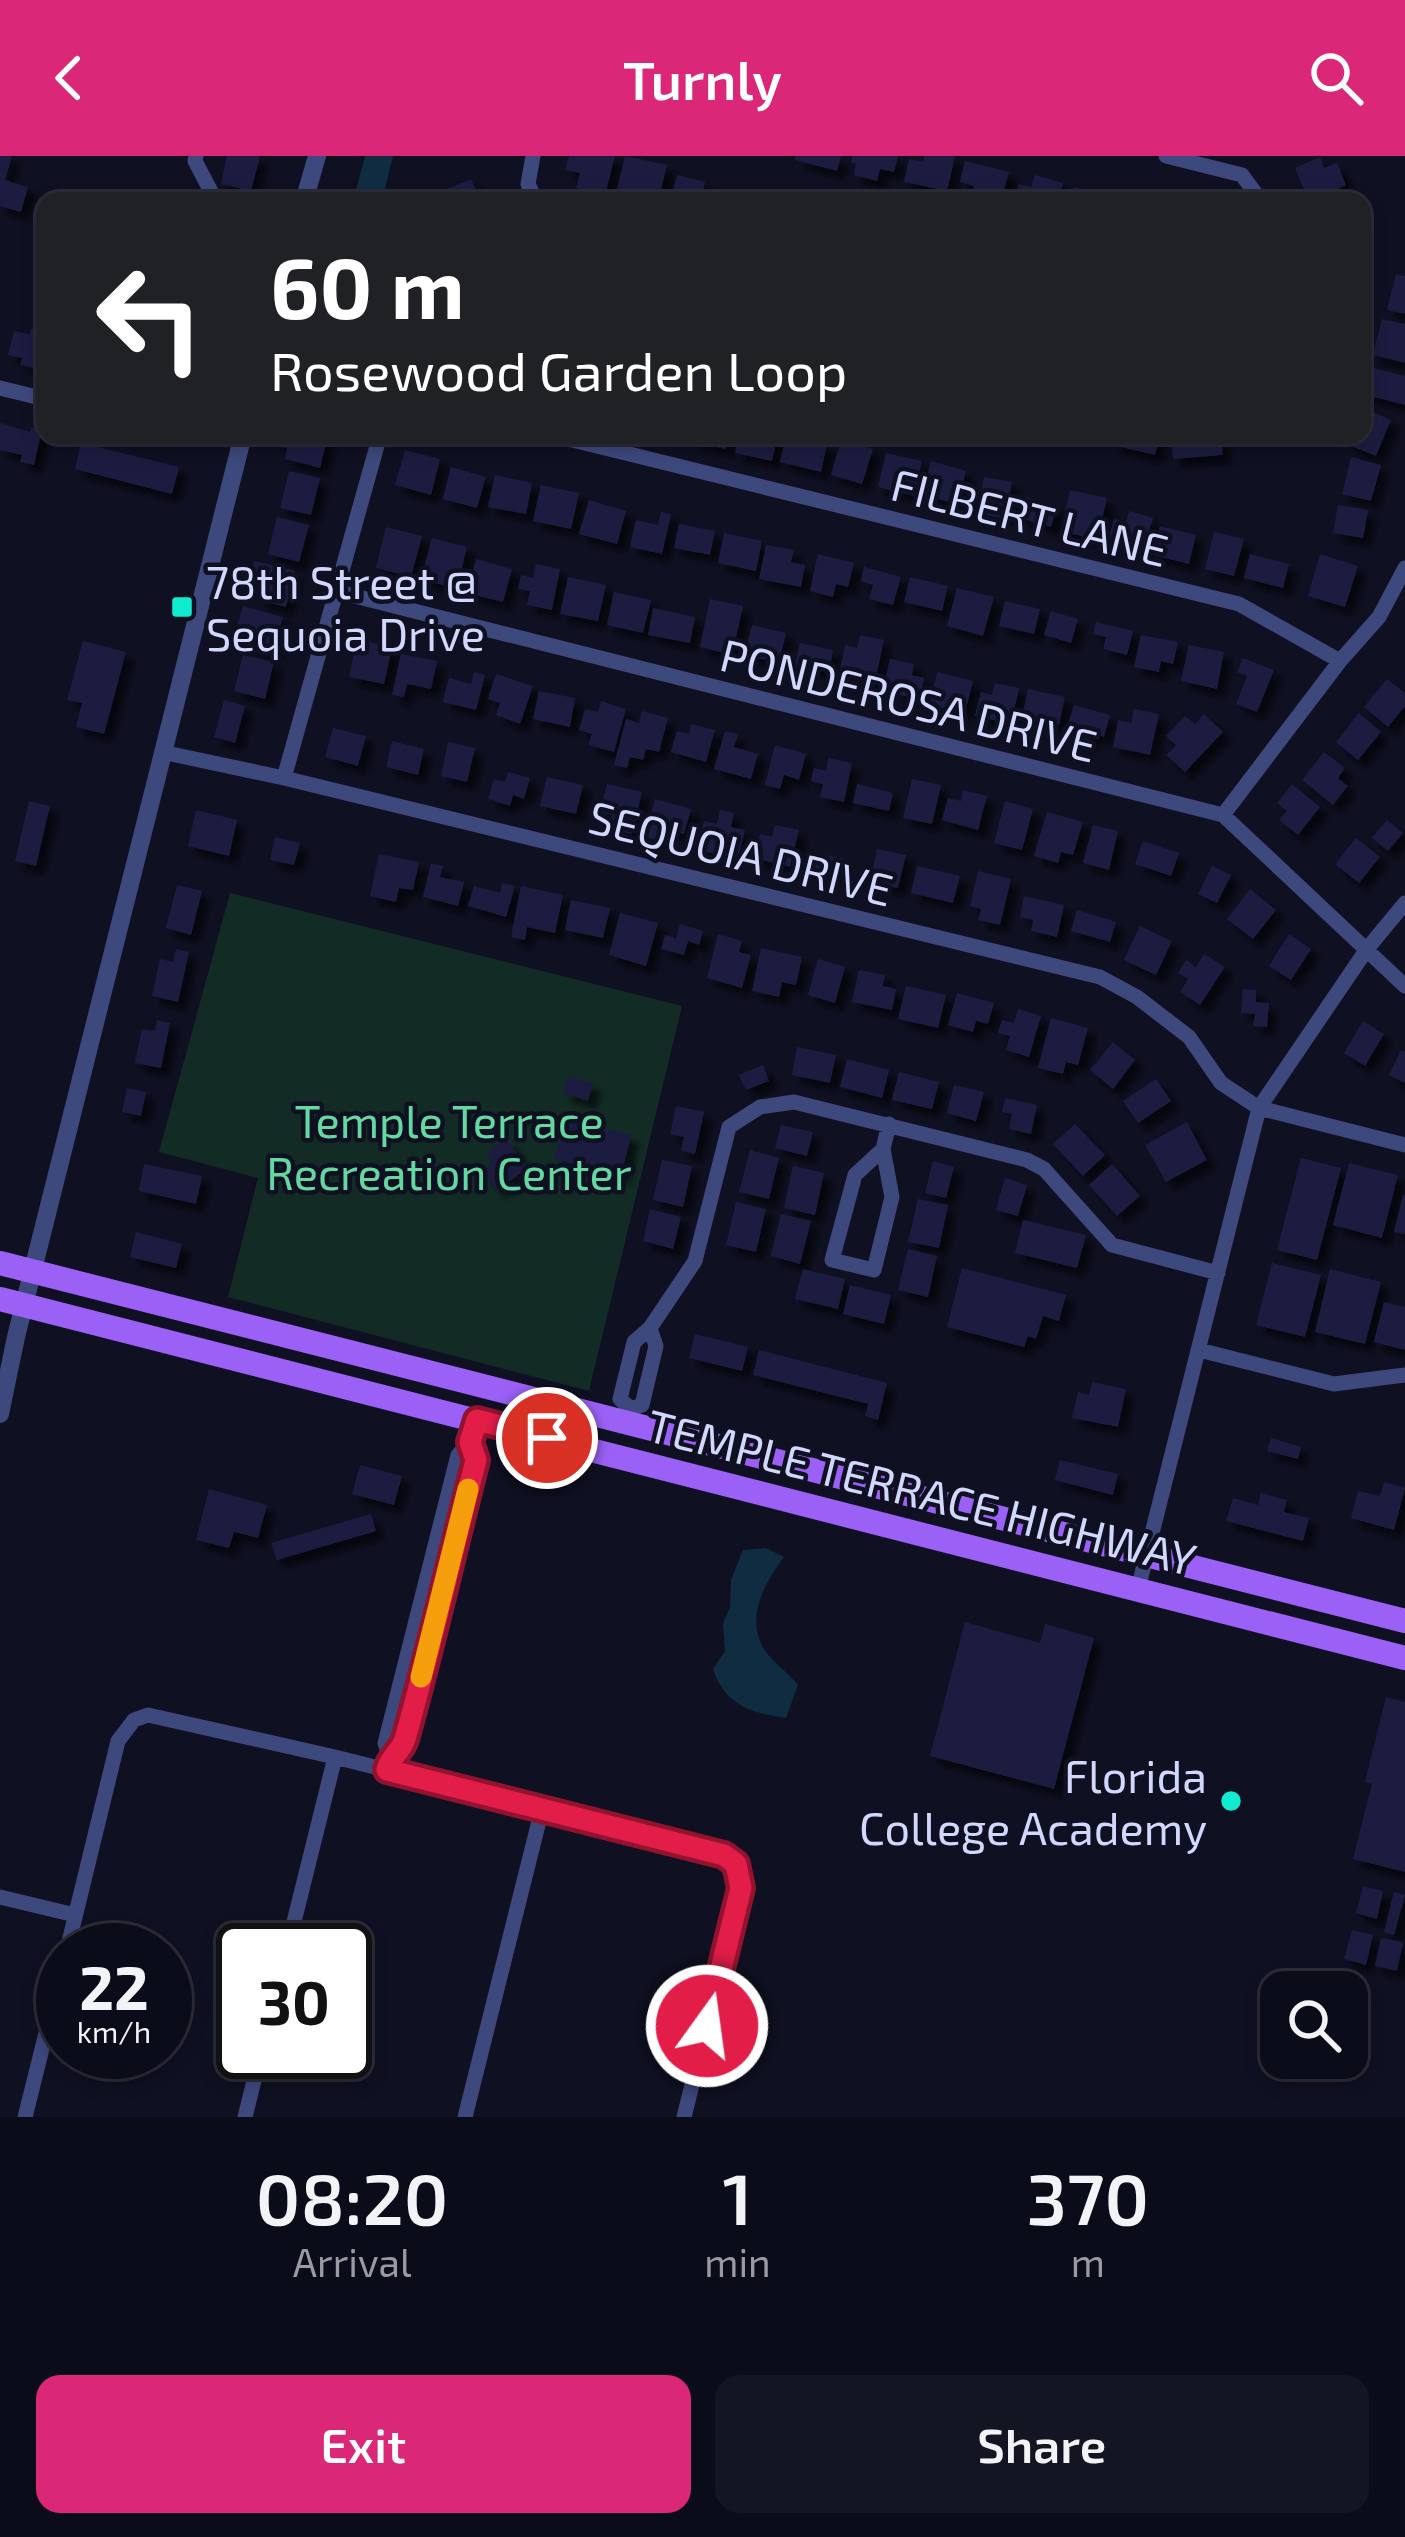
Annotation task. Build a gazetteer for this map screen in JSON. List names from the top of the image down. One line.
{"streets":{"main road":["TEMPLE TERRACE HIGHWAY"],"street":["FILBERT LANE","PONDEROSA DRIVE","SEQUOIA DRIVE"]},"parks":["Temple Terrace Recreation Center"],"places":{"transit":["78th Street @ Sequoia Drive"],"other":["Florida College Academy"]},"page":{"header":"Turnly","turn":["60 m","Rosewood Garden Loop"],"speed":"22 km/h","limit":"30","eta":["08:20","Arrival","1","min","370","m"],"buttons":["Exit","Share"]}}
